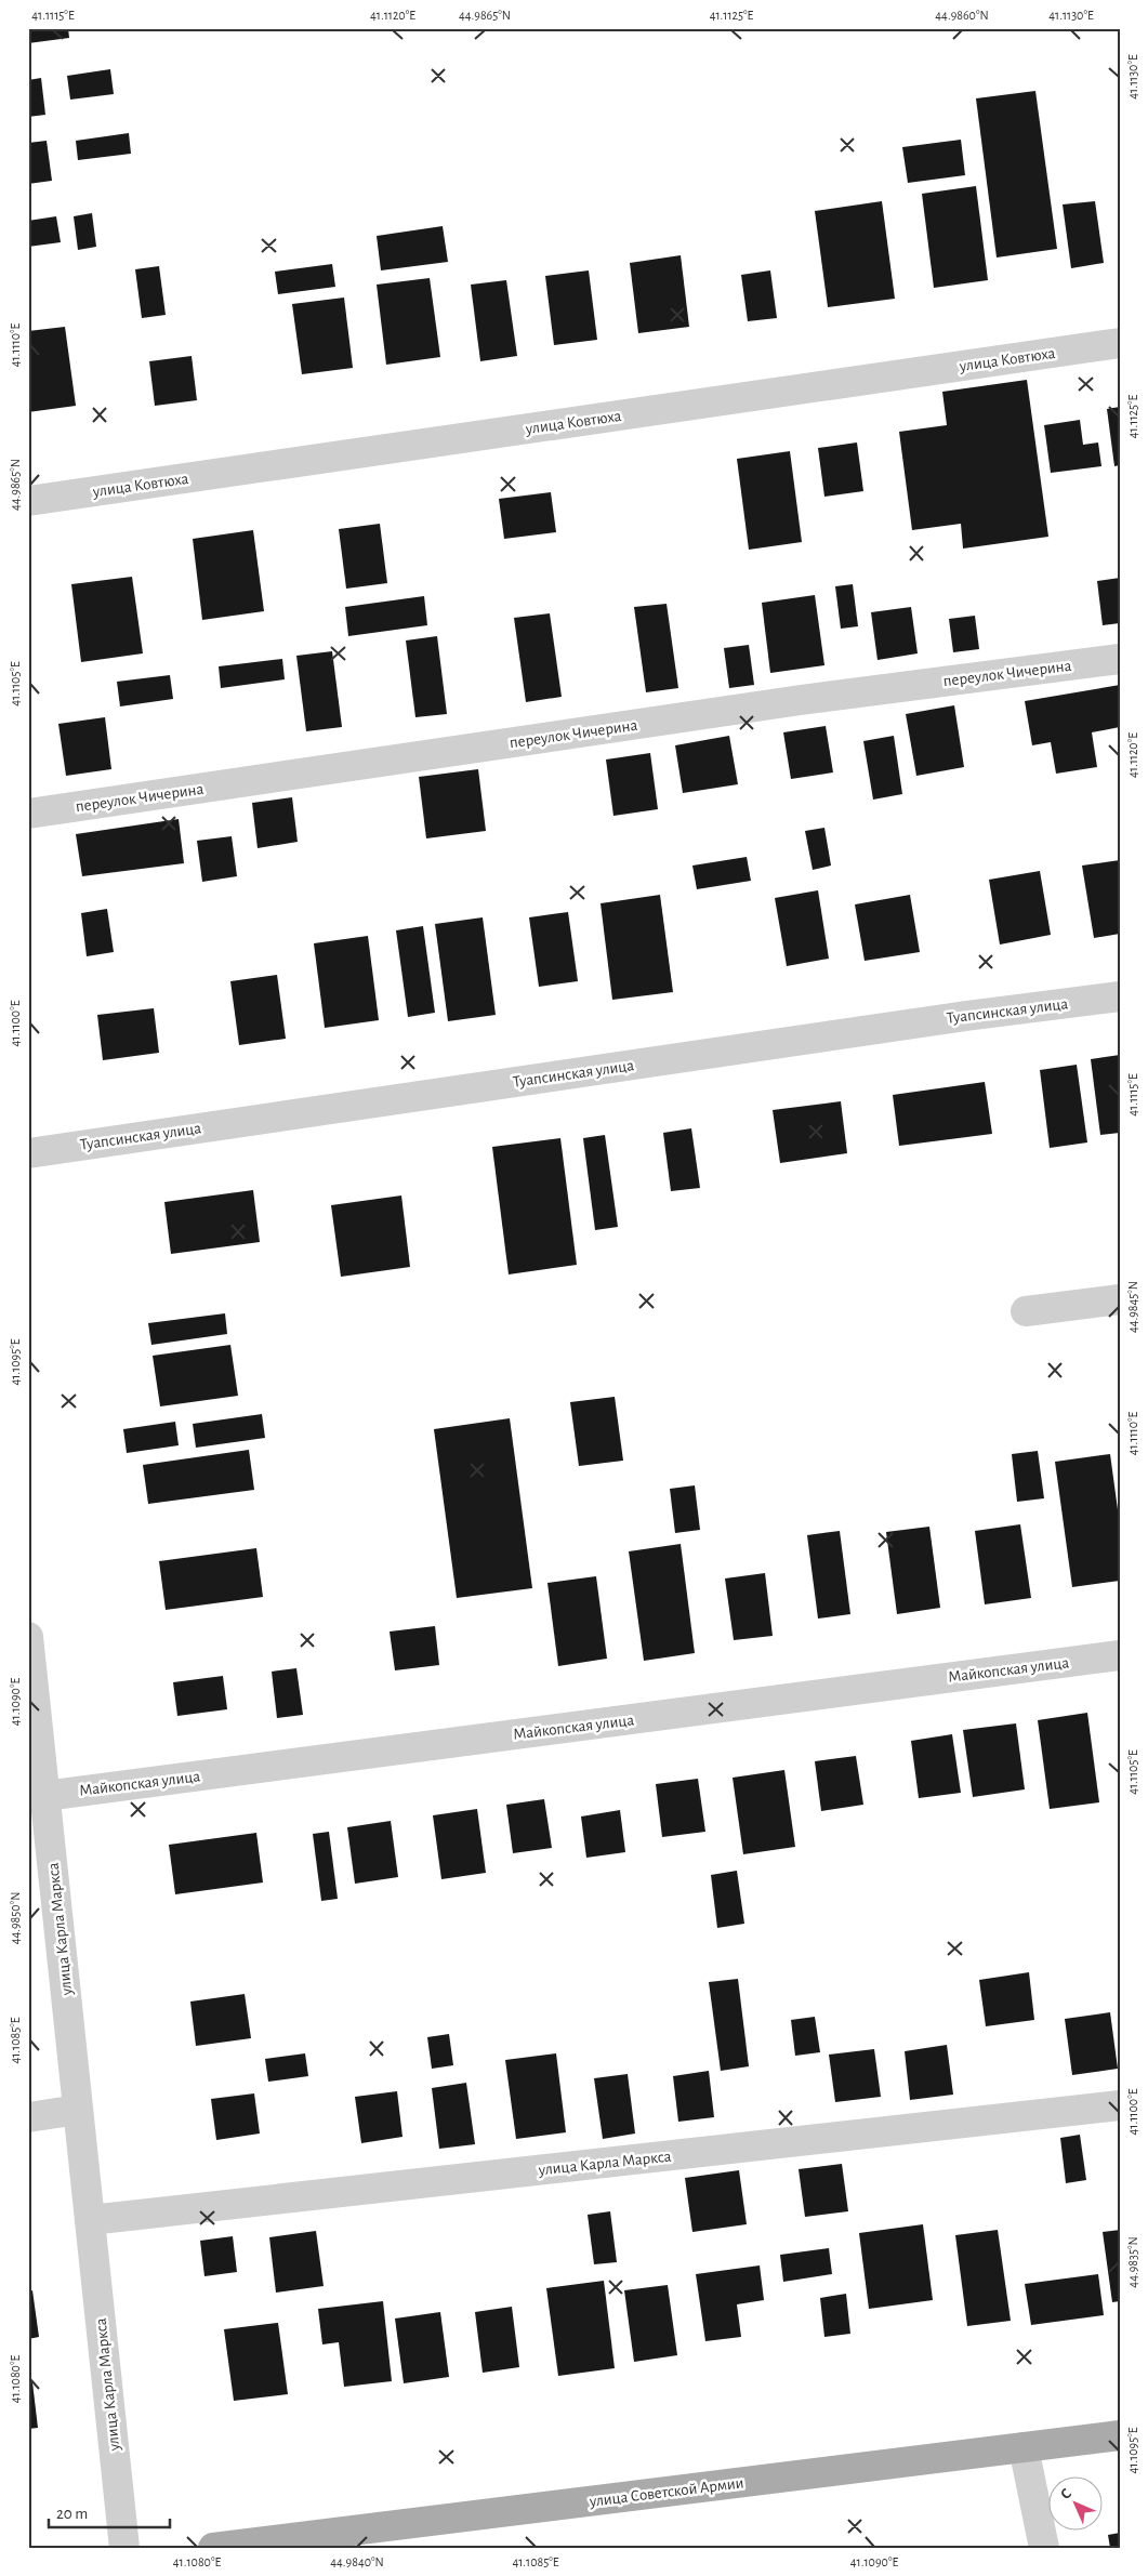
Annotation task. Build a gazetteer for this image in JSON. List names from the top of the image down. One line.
{"streets":{"main road":["улица Советской Армии"],"street":["улица Ковтюха","переулок Чичерина","Туапсинская улица","Майкопская улица","улица Карла Маркса"]},"crossings":[["Майкопская улица","улица Карла Маркса"]],"scale_bar":"20 m","north":"top left","coordinates":["41.1115°E","41.1120°E","44.9865°N","41.1125°E","44.9860°N","41.1130°E","41.1110°E","41.1105°E","41.1100°E","44.9845°N","41.1095°E","41.1090°E","44.9850°N","41.1085°E","44.9835°N","41.1080°E","44.9840°N"]}
